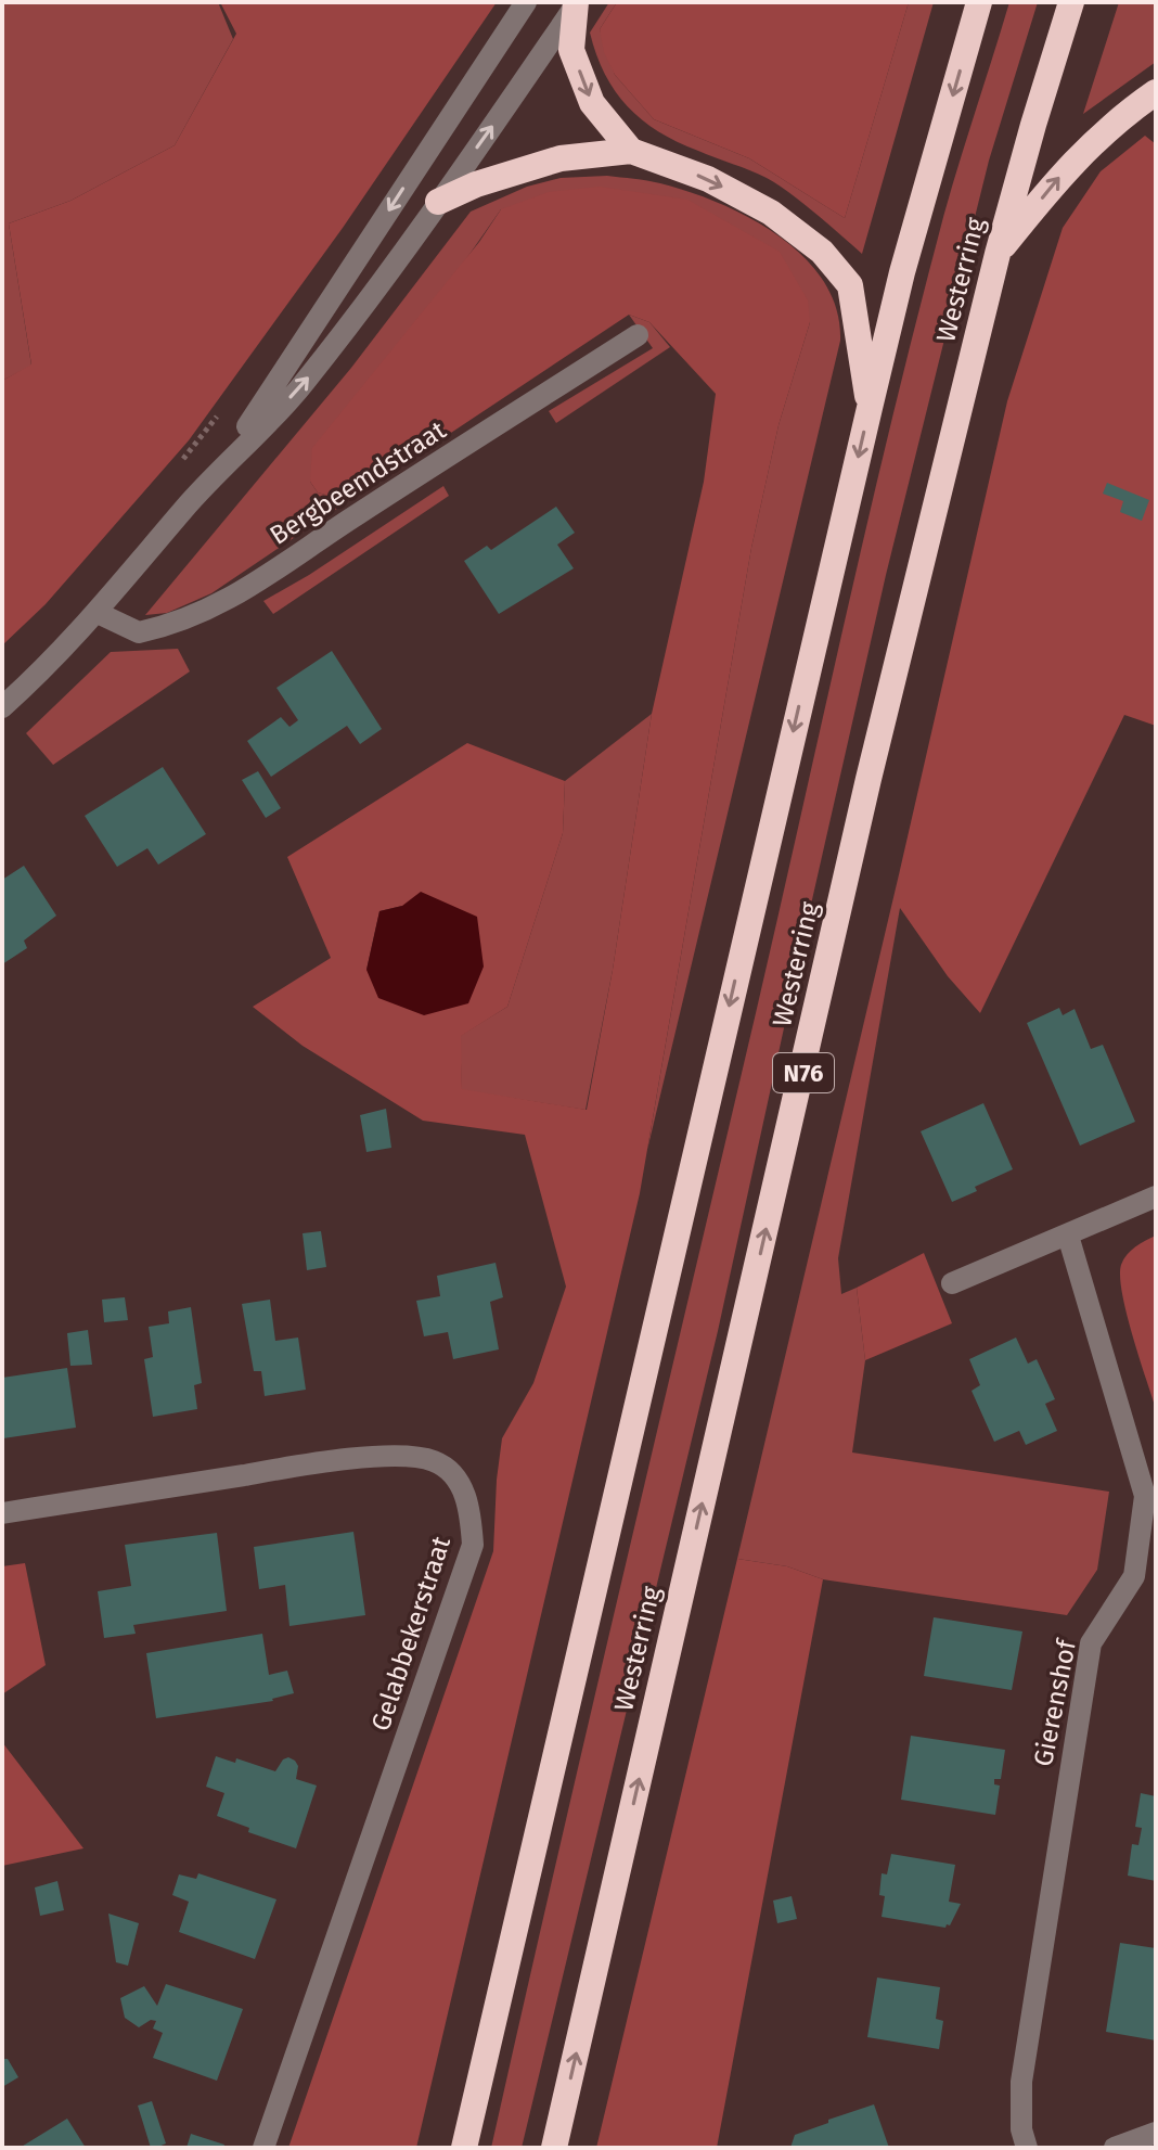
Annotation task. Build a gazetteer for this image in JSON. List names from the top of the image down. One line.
{"streets":{"highway":["Westerring","N76"],"street":["Bergbeemdstraat","Gelabbekerstraat","Gierenshof"]}}
